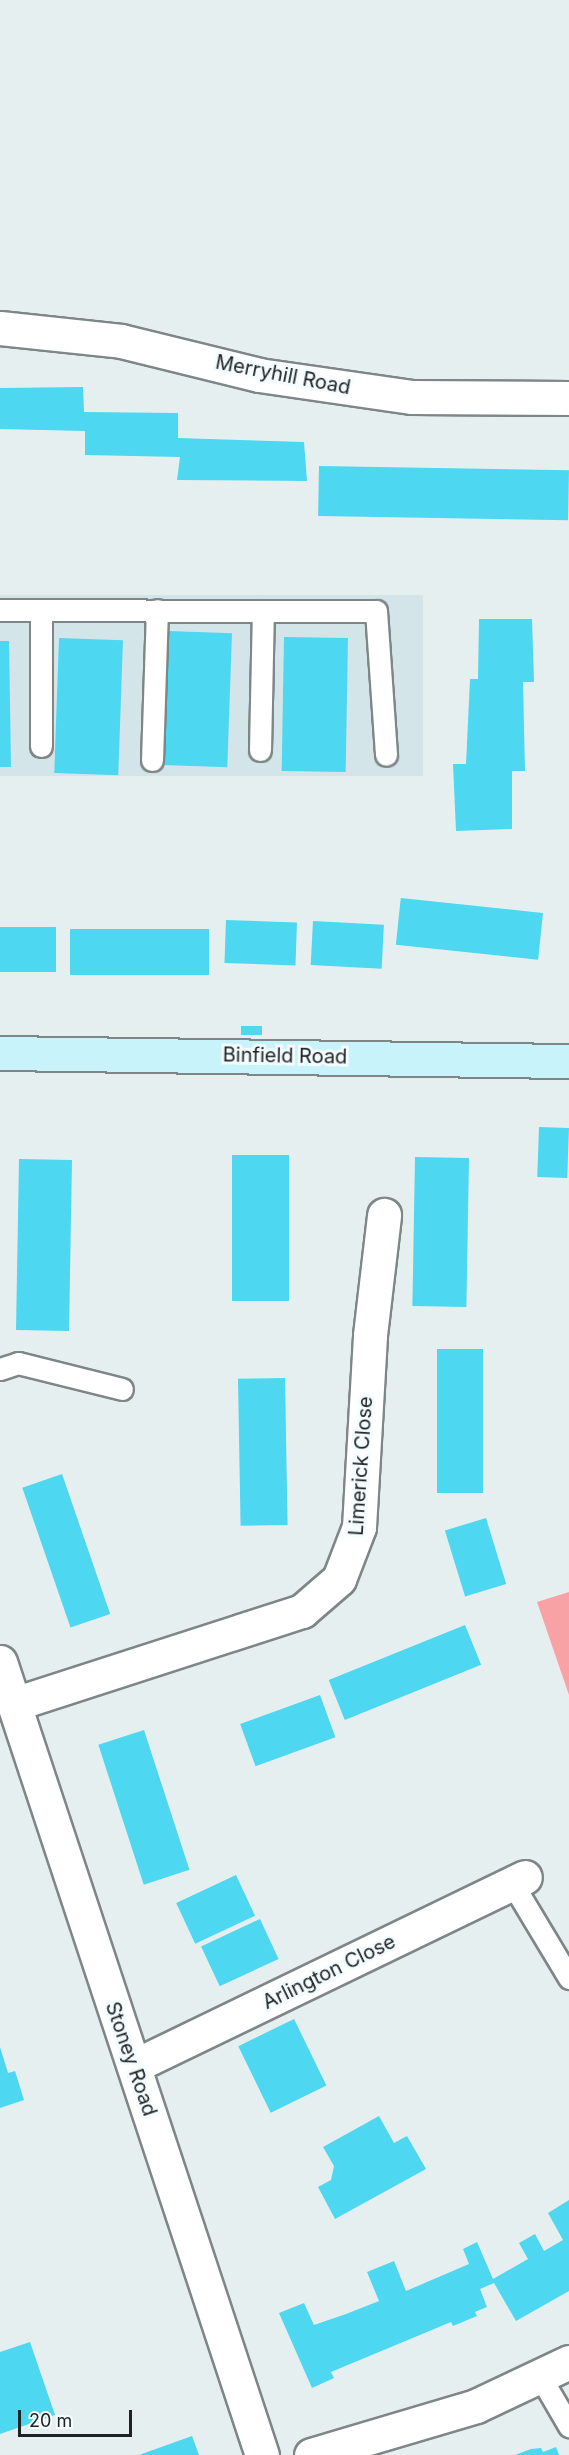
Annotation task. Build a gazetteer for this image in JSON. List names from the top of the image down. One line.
{"streets":{"main road":["Binfield Road"],"street":["Merryhill Road","Limerick Close","Arlington Close","Stoney Road"]},"crossings":[["Limerick Close","Stoney Road"],["Arlington Close","Stoney Road"]],"scale_bar":"20 m"}
